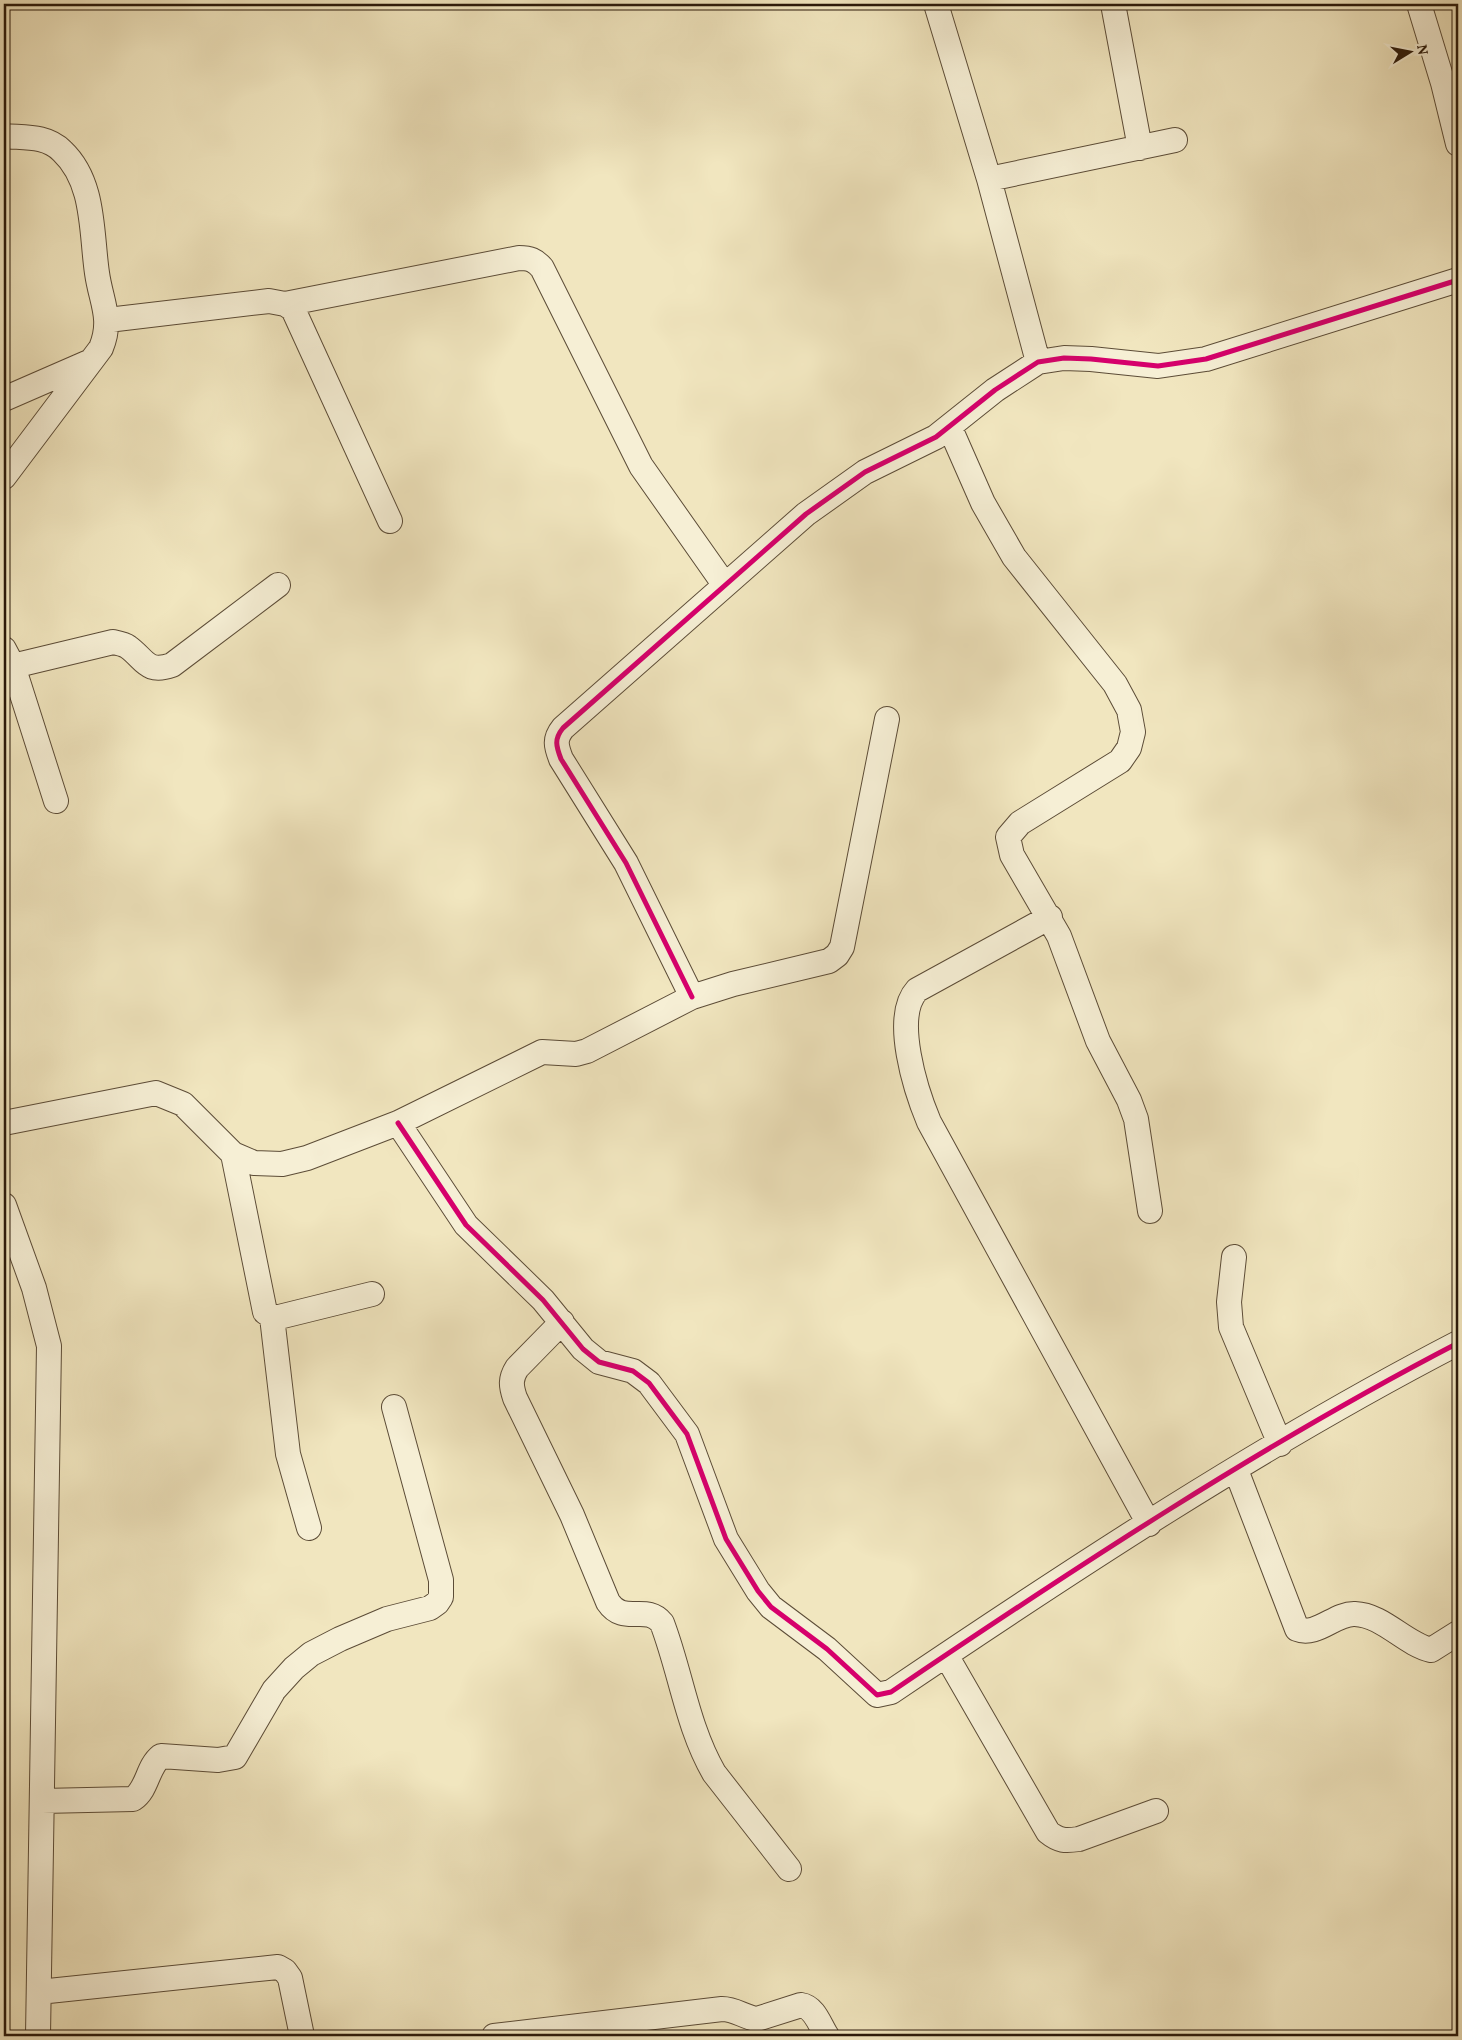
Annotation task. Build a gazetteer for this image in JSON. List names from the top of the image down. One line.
{"north":"right"}
